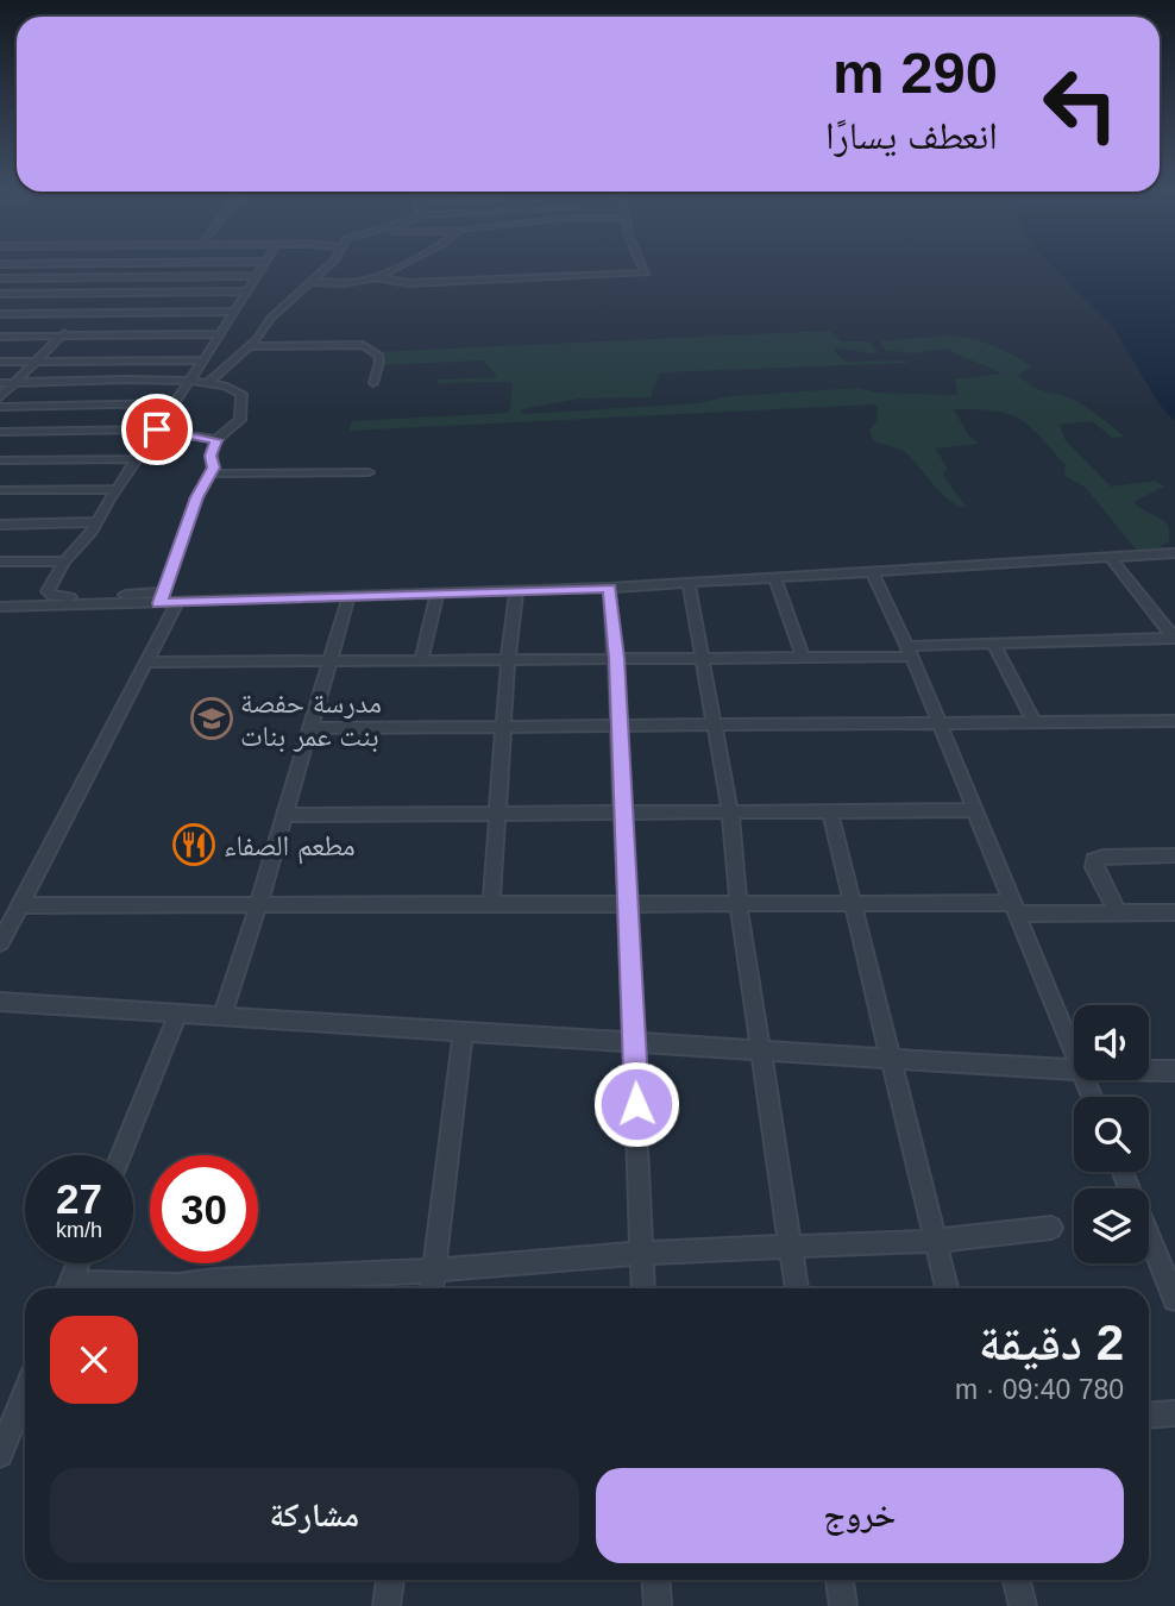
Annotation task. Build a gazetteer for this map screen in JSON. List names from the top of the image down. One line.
{"places":{"school or university":["مدرسة حفصة بنت عمر بنات"],"restaurant":["مطعم الصفاء"]},"page":{"turn":["290 m","انعطف يسارًا"],"speed":"27 km/h","limit":"30","heading":["2 دقيقة","780 m · 09:40"],"buttons":["خروج","مشاركة"]}}
